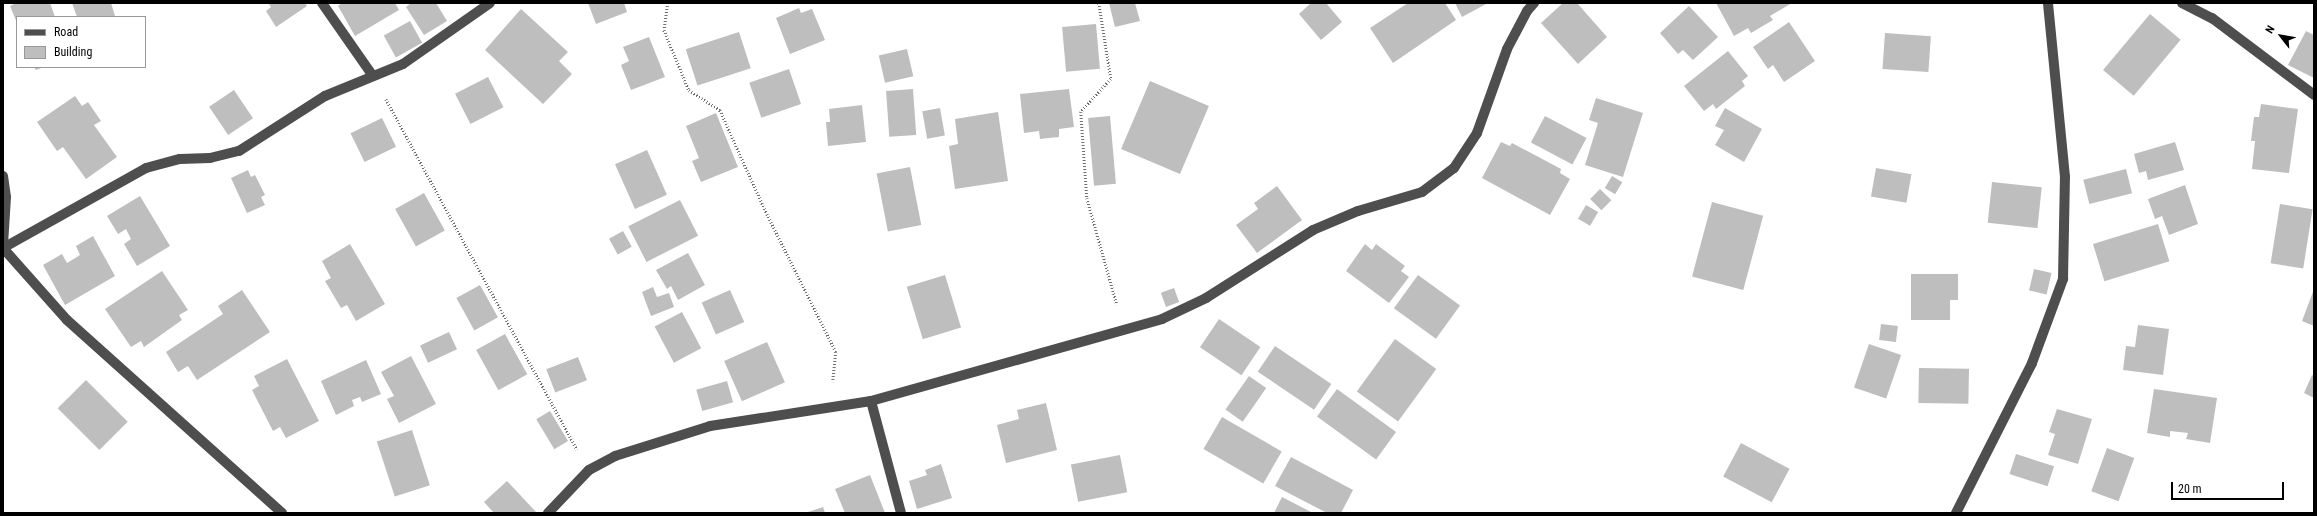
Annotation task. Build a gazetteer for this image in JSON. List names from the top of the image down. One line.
{"legend":["Road","Building"],"scale_bar":"20 m","north":"top left"}
